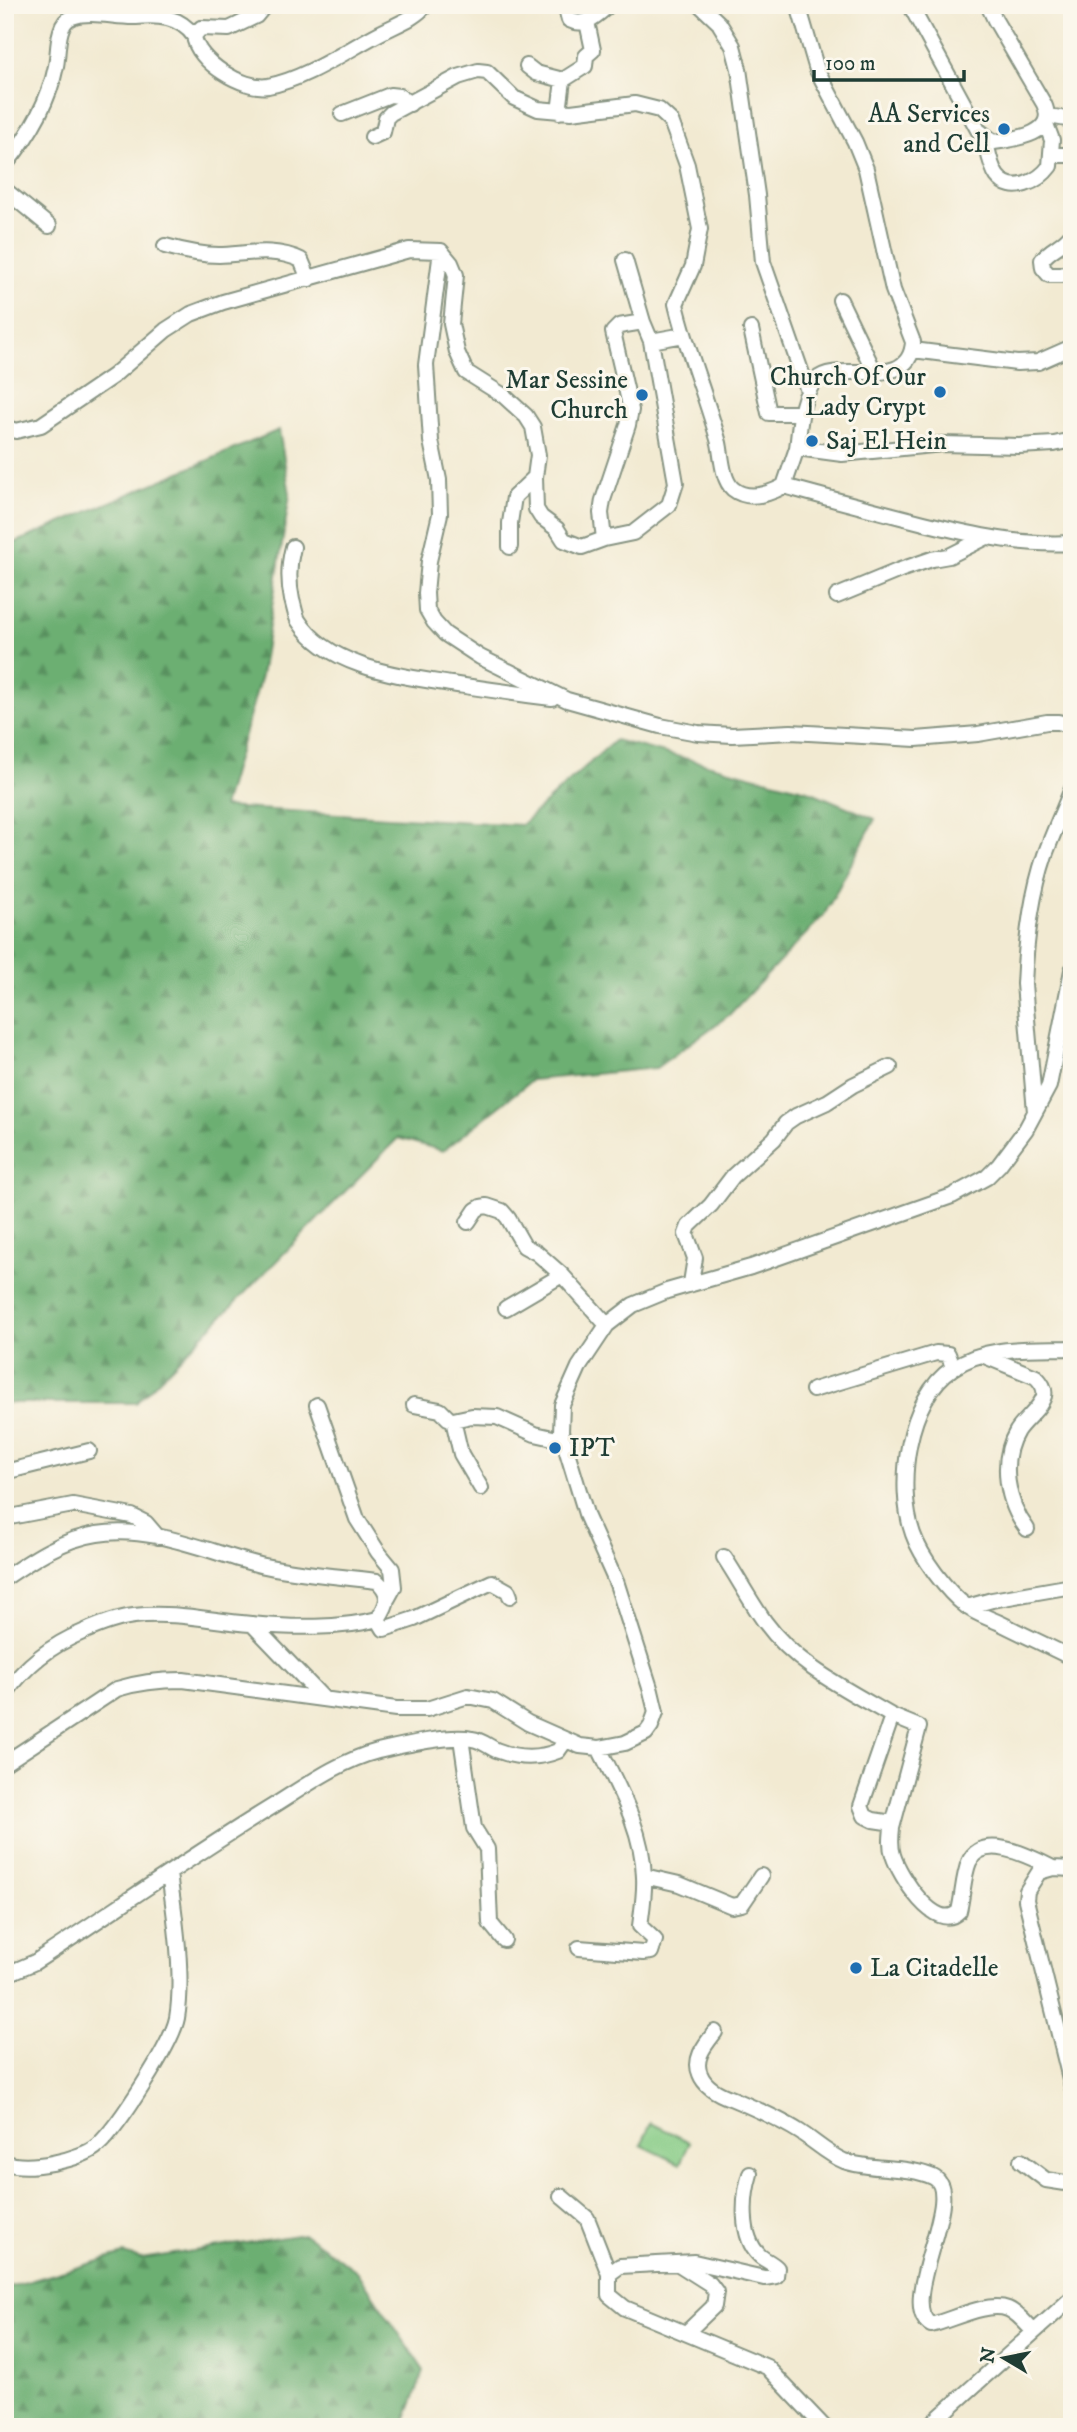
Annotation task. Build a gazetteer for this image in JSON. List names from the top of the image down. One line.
{"places":["AA Services and Cell","Church Of Our Lady Crypt","Mar Sessine Church","Saj El Hein","IPT","La Citadelle"],"scale_bar":"100 m","north":"left"}
